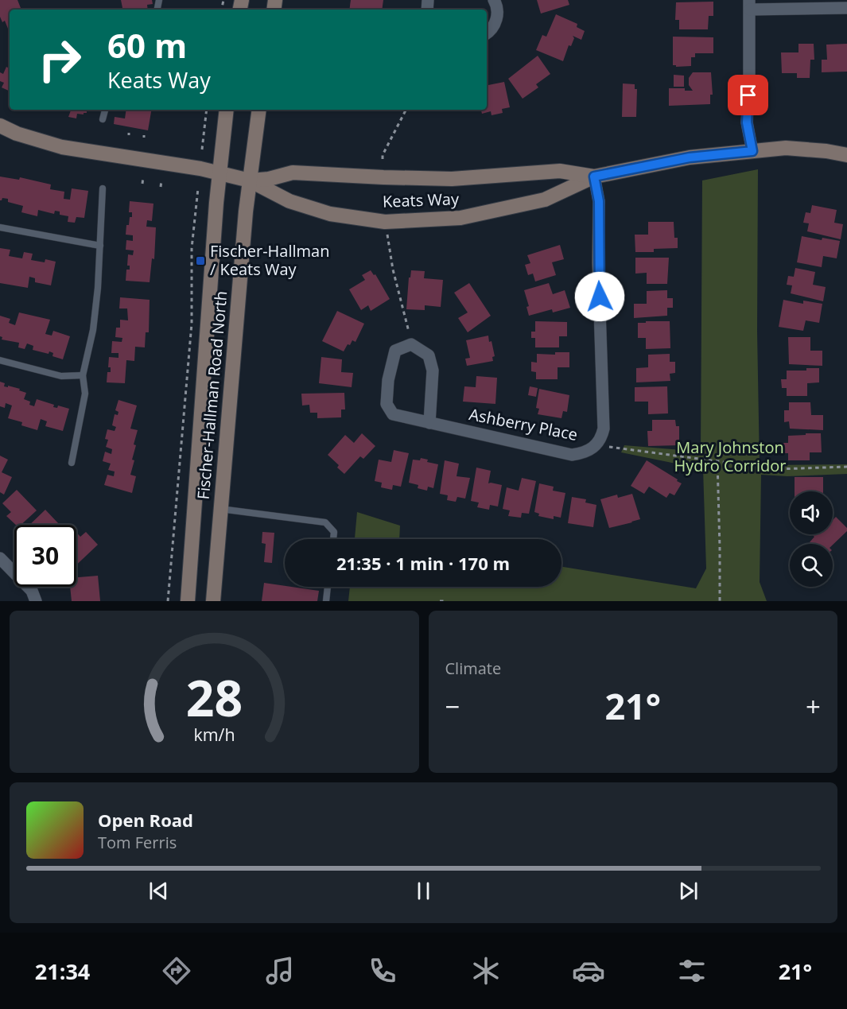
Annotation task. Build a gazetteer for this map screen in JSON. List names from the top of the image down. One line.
{"streets":{"street":["Keats Way","Fischer-Hallman Road North","Ashberry Place"]},"crossings":[["Keats Way","Fischer-Hallman Road North"],["Keats Way","Ashberry Place"]],"parks":["Mary Johnston Hydro Corridor"],"places":{"transit":["Fischer-Hallman / Keats Way"]},"page":{"turn":["60 m","Keats Way"],"limit":"30","trip":"21:35 · 1 min · 170 m","tile":"Climate","heat":["−","21°","+"],"song":["Open Road","Tom Ferris"],"tabs":["21:34","21°"],"gauge":["28","km/h"]}}
